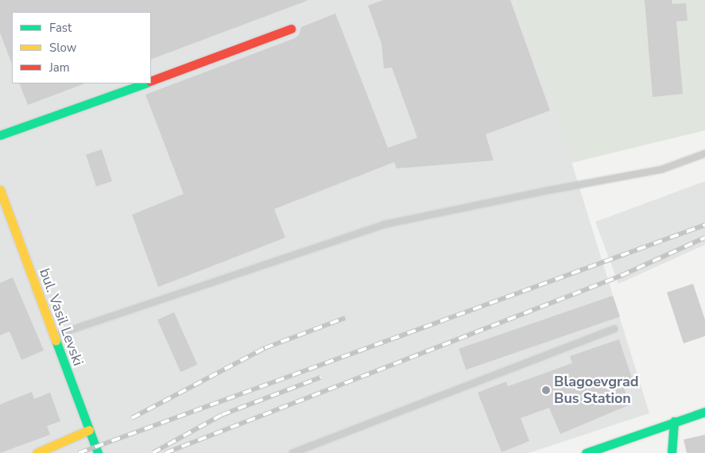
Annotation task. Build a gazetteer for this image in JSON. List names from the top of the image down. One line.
{"streets":{"street":["bul. Vasil Levski"]},"places":["Blagoevgrad Bus Station"],"legend":["Fast","Slow","Jam"]}
